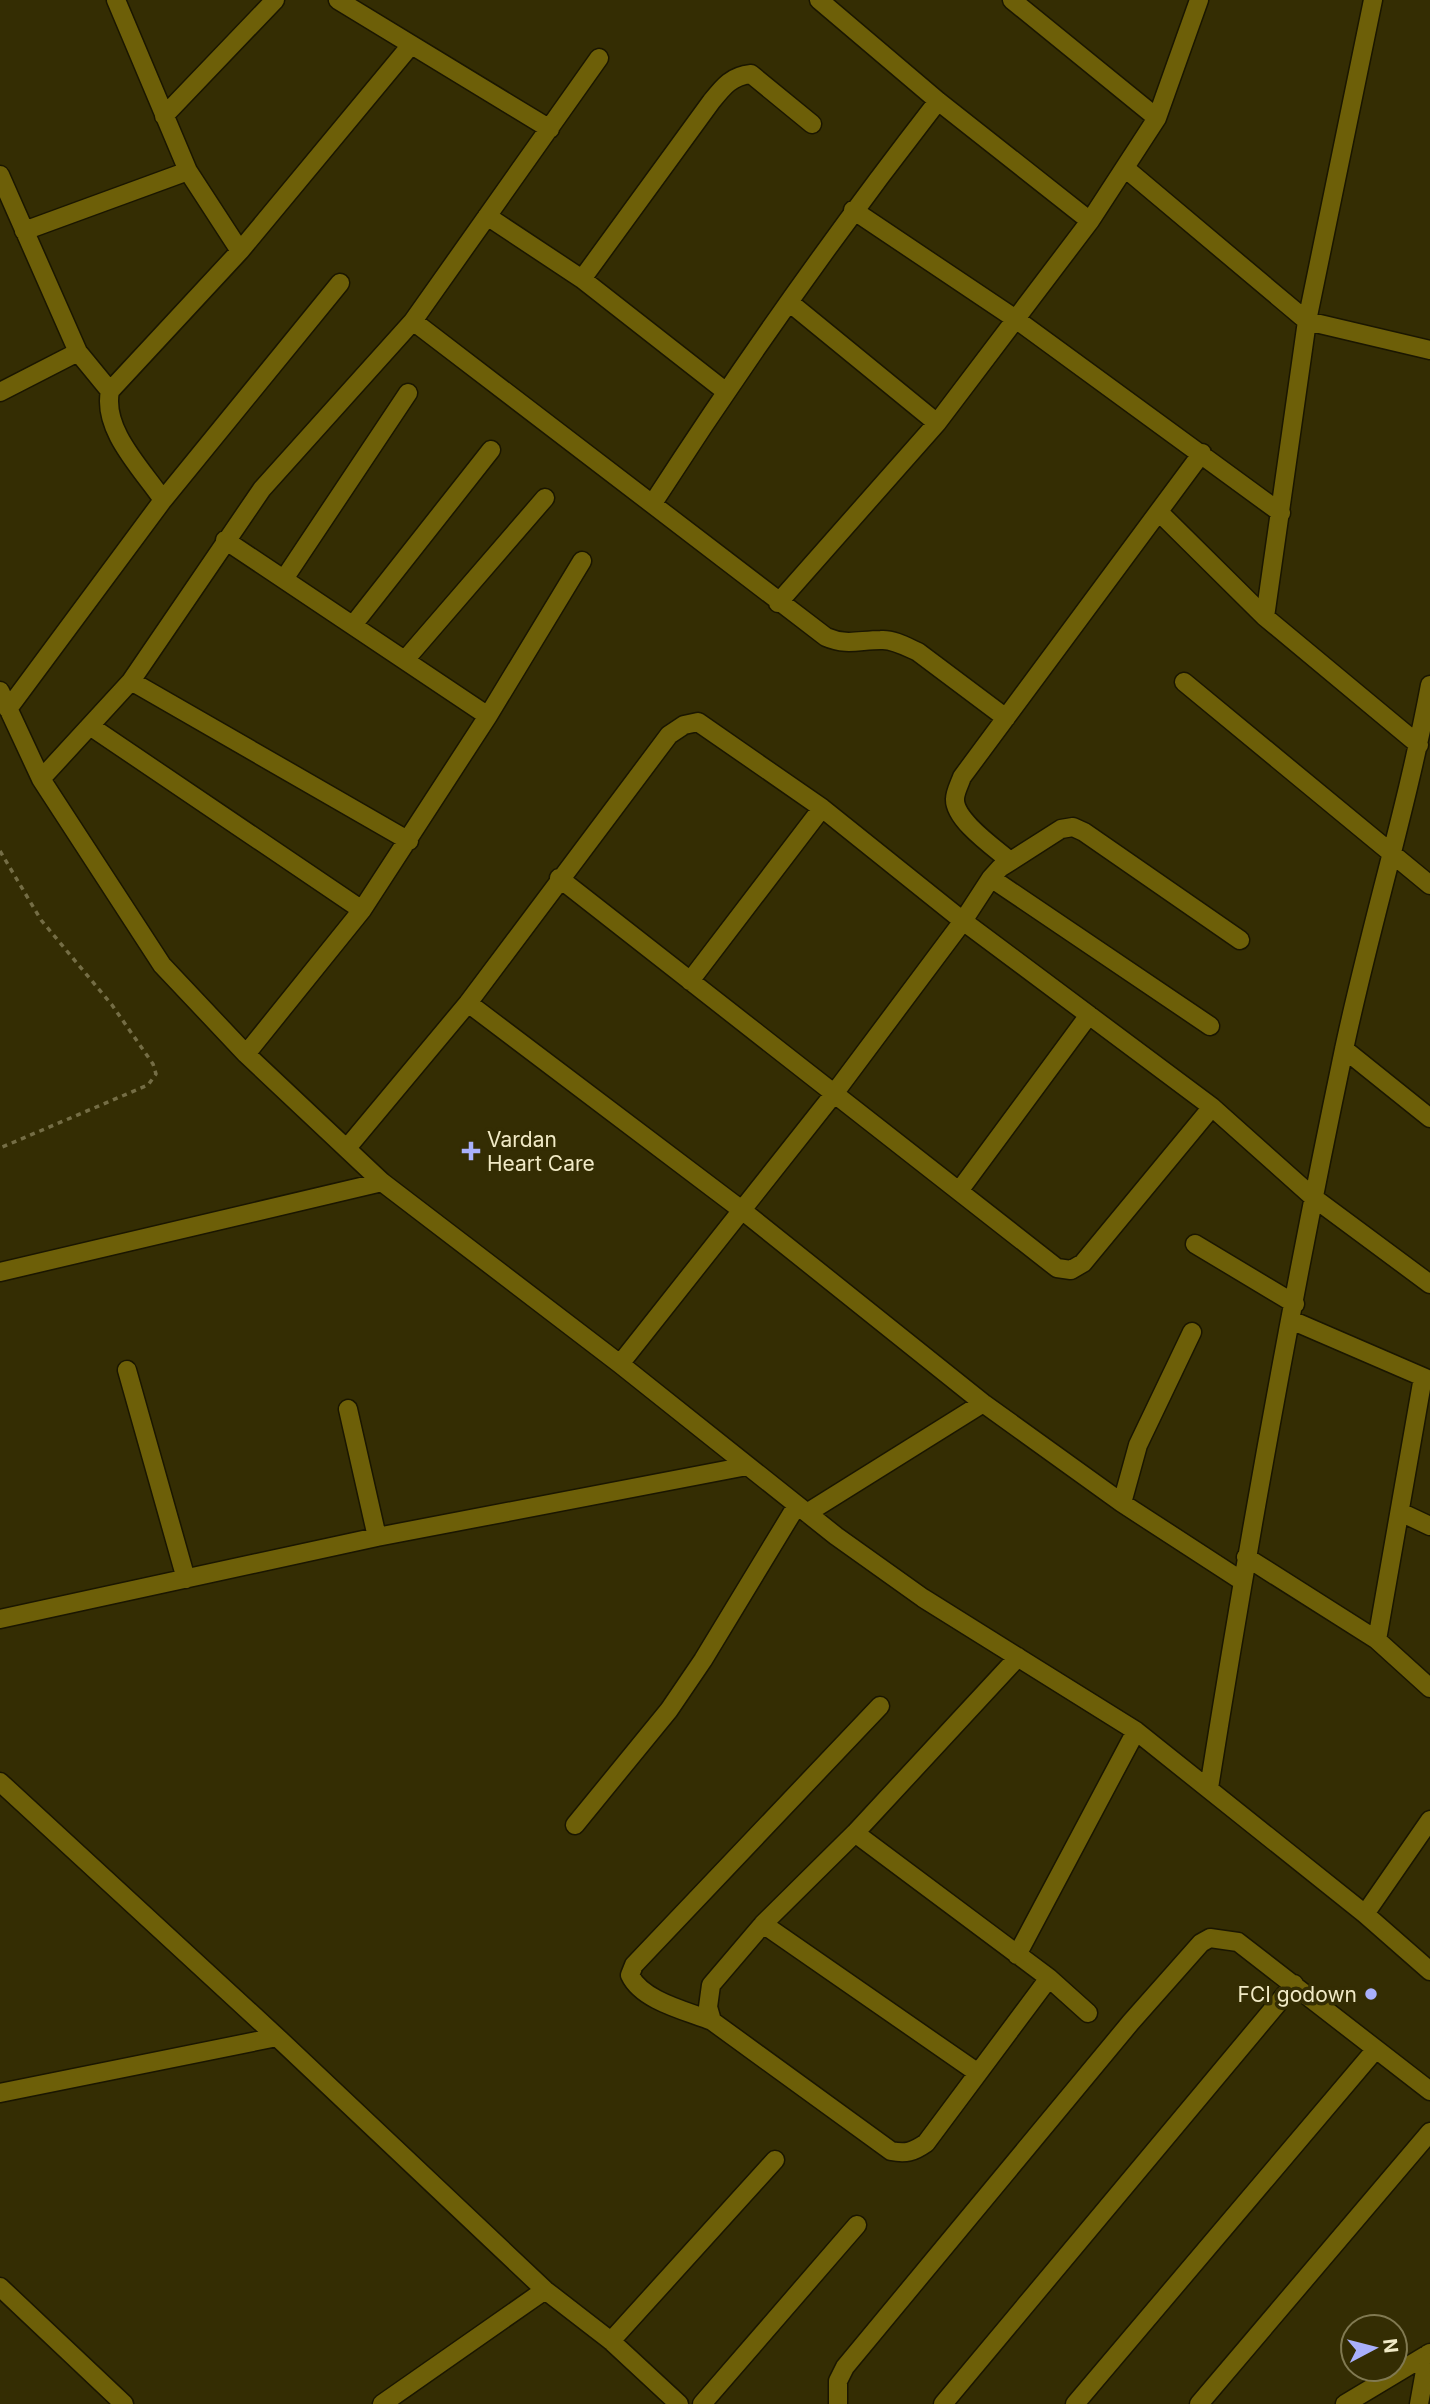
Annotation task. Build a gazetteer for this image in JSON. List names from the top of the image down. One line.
{"places":{"health":["Vardan Heart Care"],"other":["FCI godown"]},"north":"right"}
